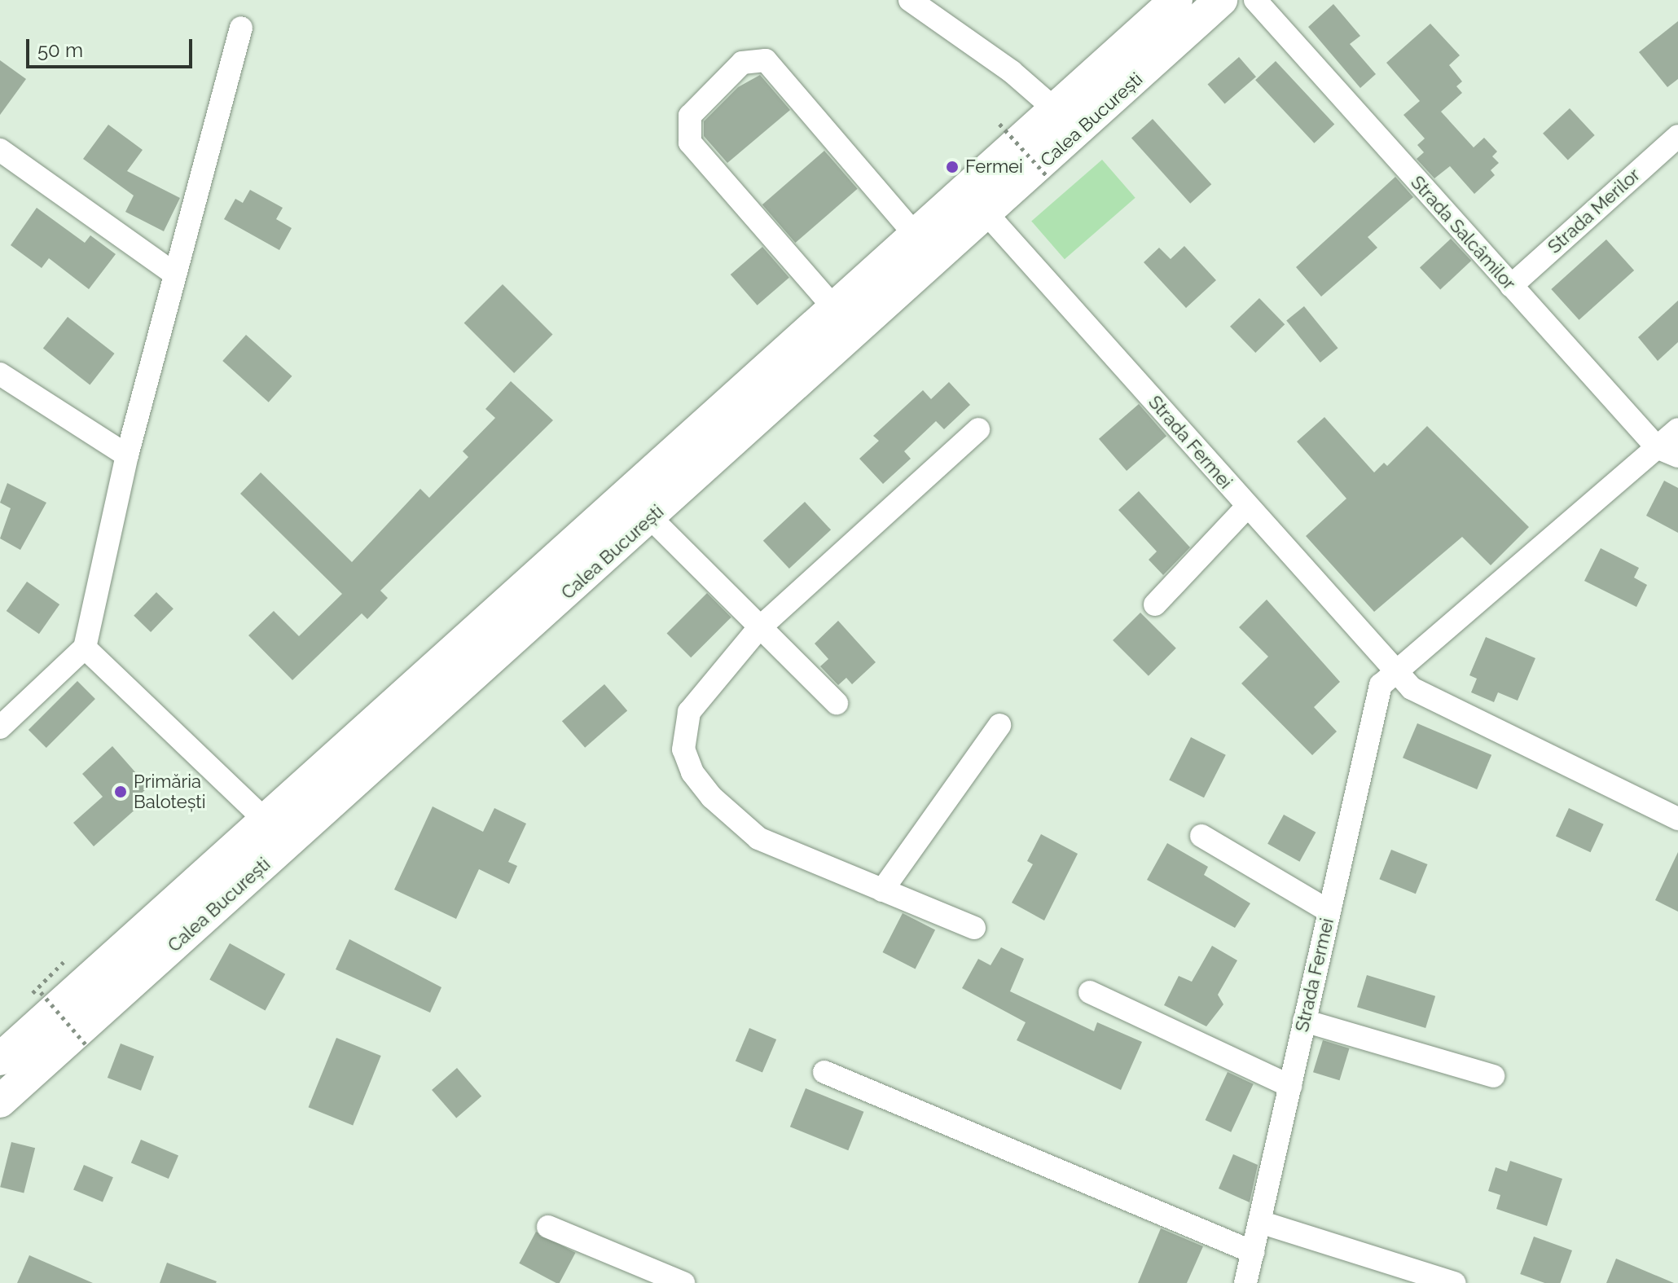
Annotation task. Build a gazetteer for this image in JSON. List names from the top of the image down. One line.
{"streets":{"highway":["Calea București"],"street":["Strada Merilor","Strada Salcâmilor","Strada Fermei"]},"crossings":[["Calea București","Strada Fermei"],["Strada Merilor","Strada Salcâmilor"]],"places":["Fermei","Primăria Balotești"],"scale_bar":"50 m"}
